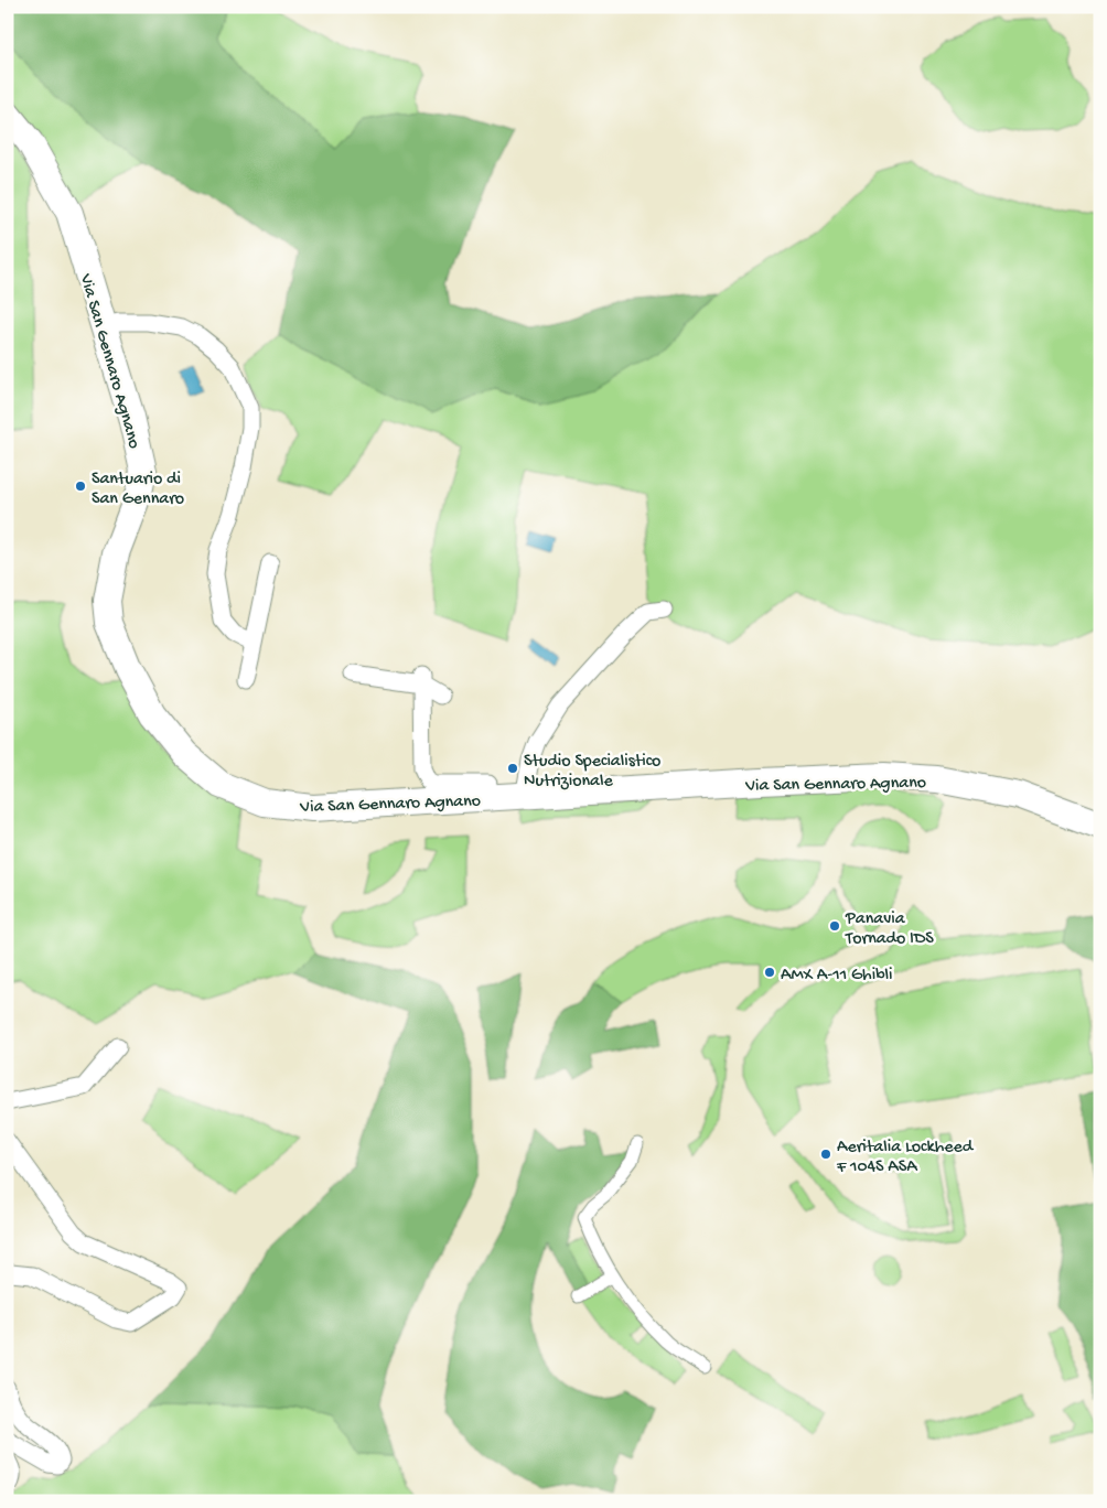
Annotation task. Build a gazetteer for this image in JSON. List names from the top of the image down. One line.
{"streets":{"main road":["Via San Gennaro Agnano"]},"places":["Santuario di San Gennaro","Studio Specialistico Nutrizionale","Panavia Tornado IDS","AMX A-11 Ghibli","Aeritalia Lockheed F 104S ASA"]}
